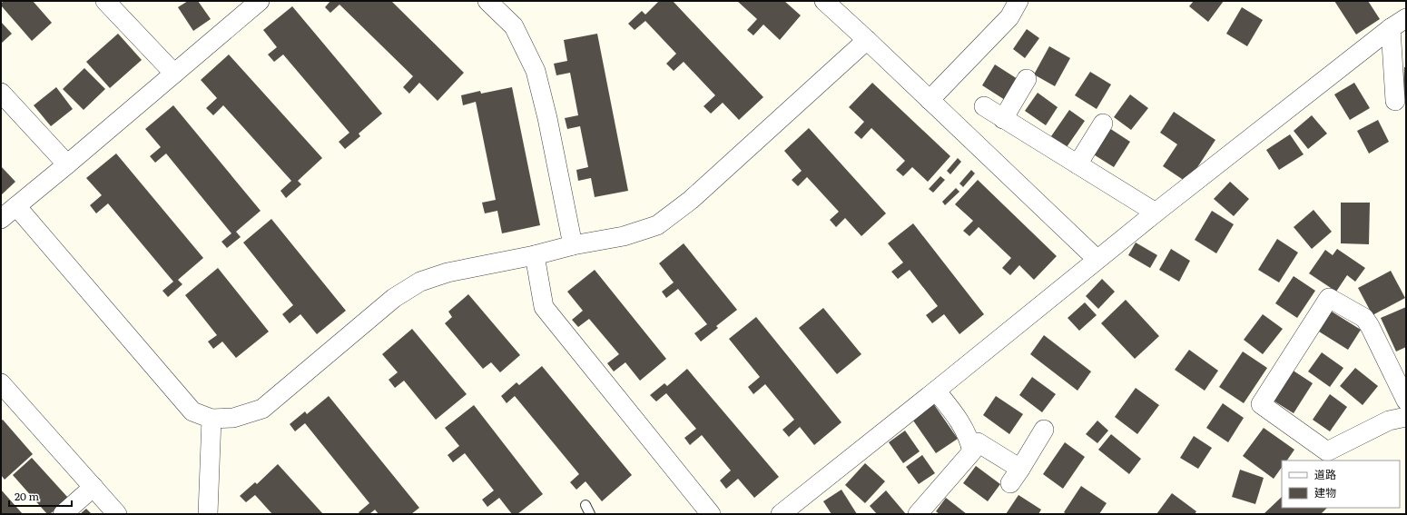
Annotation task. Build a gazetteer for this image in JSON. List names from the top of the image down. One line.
{"legend":["道路","建物"],"scale_bar":"20 m"}
